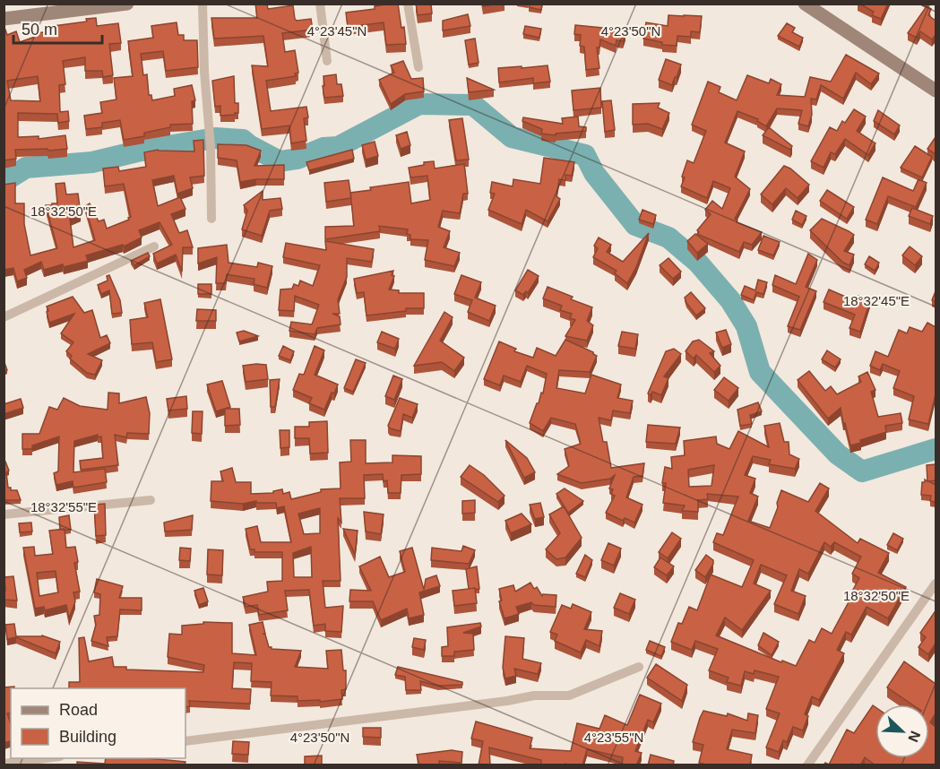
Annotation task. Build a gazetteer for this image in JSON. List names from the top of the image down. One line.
{"legend":["Road","Building"],"scale_bar":"50 m","north":"bottom right","coordinates":["4°23'45\"N","4°23'50\"N","18°32'50\"E","18°32'45\"E","18°32'55\"E","4°23'55\"N"]}
